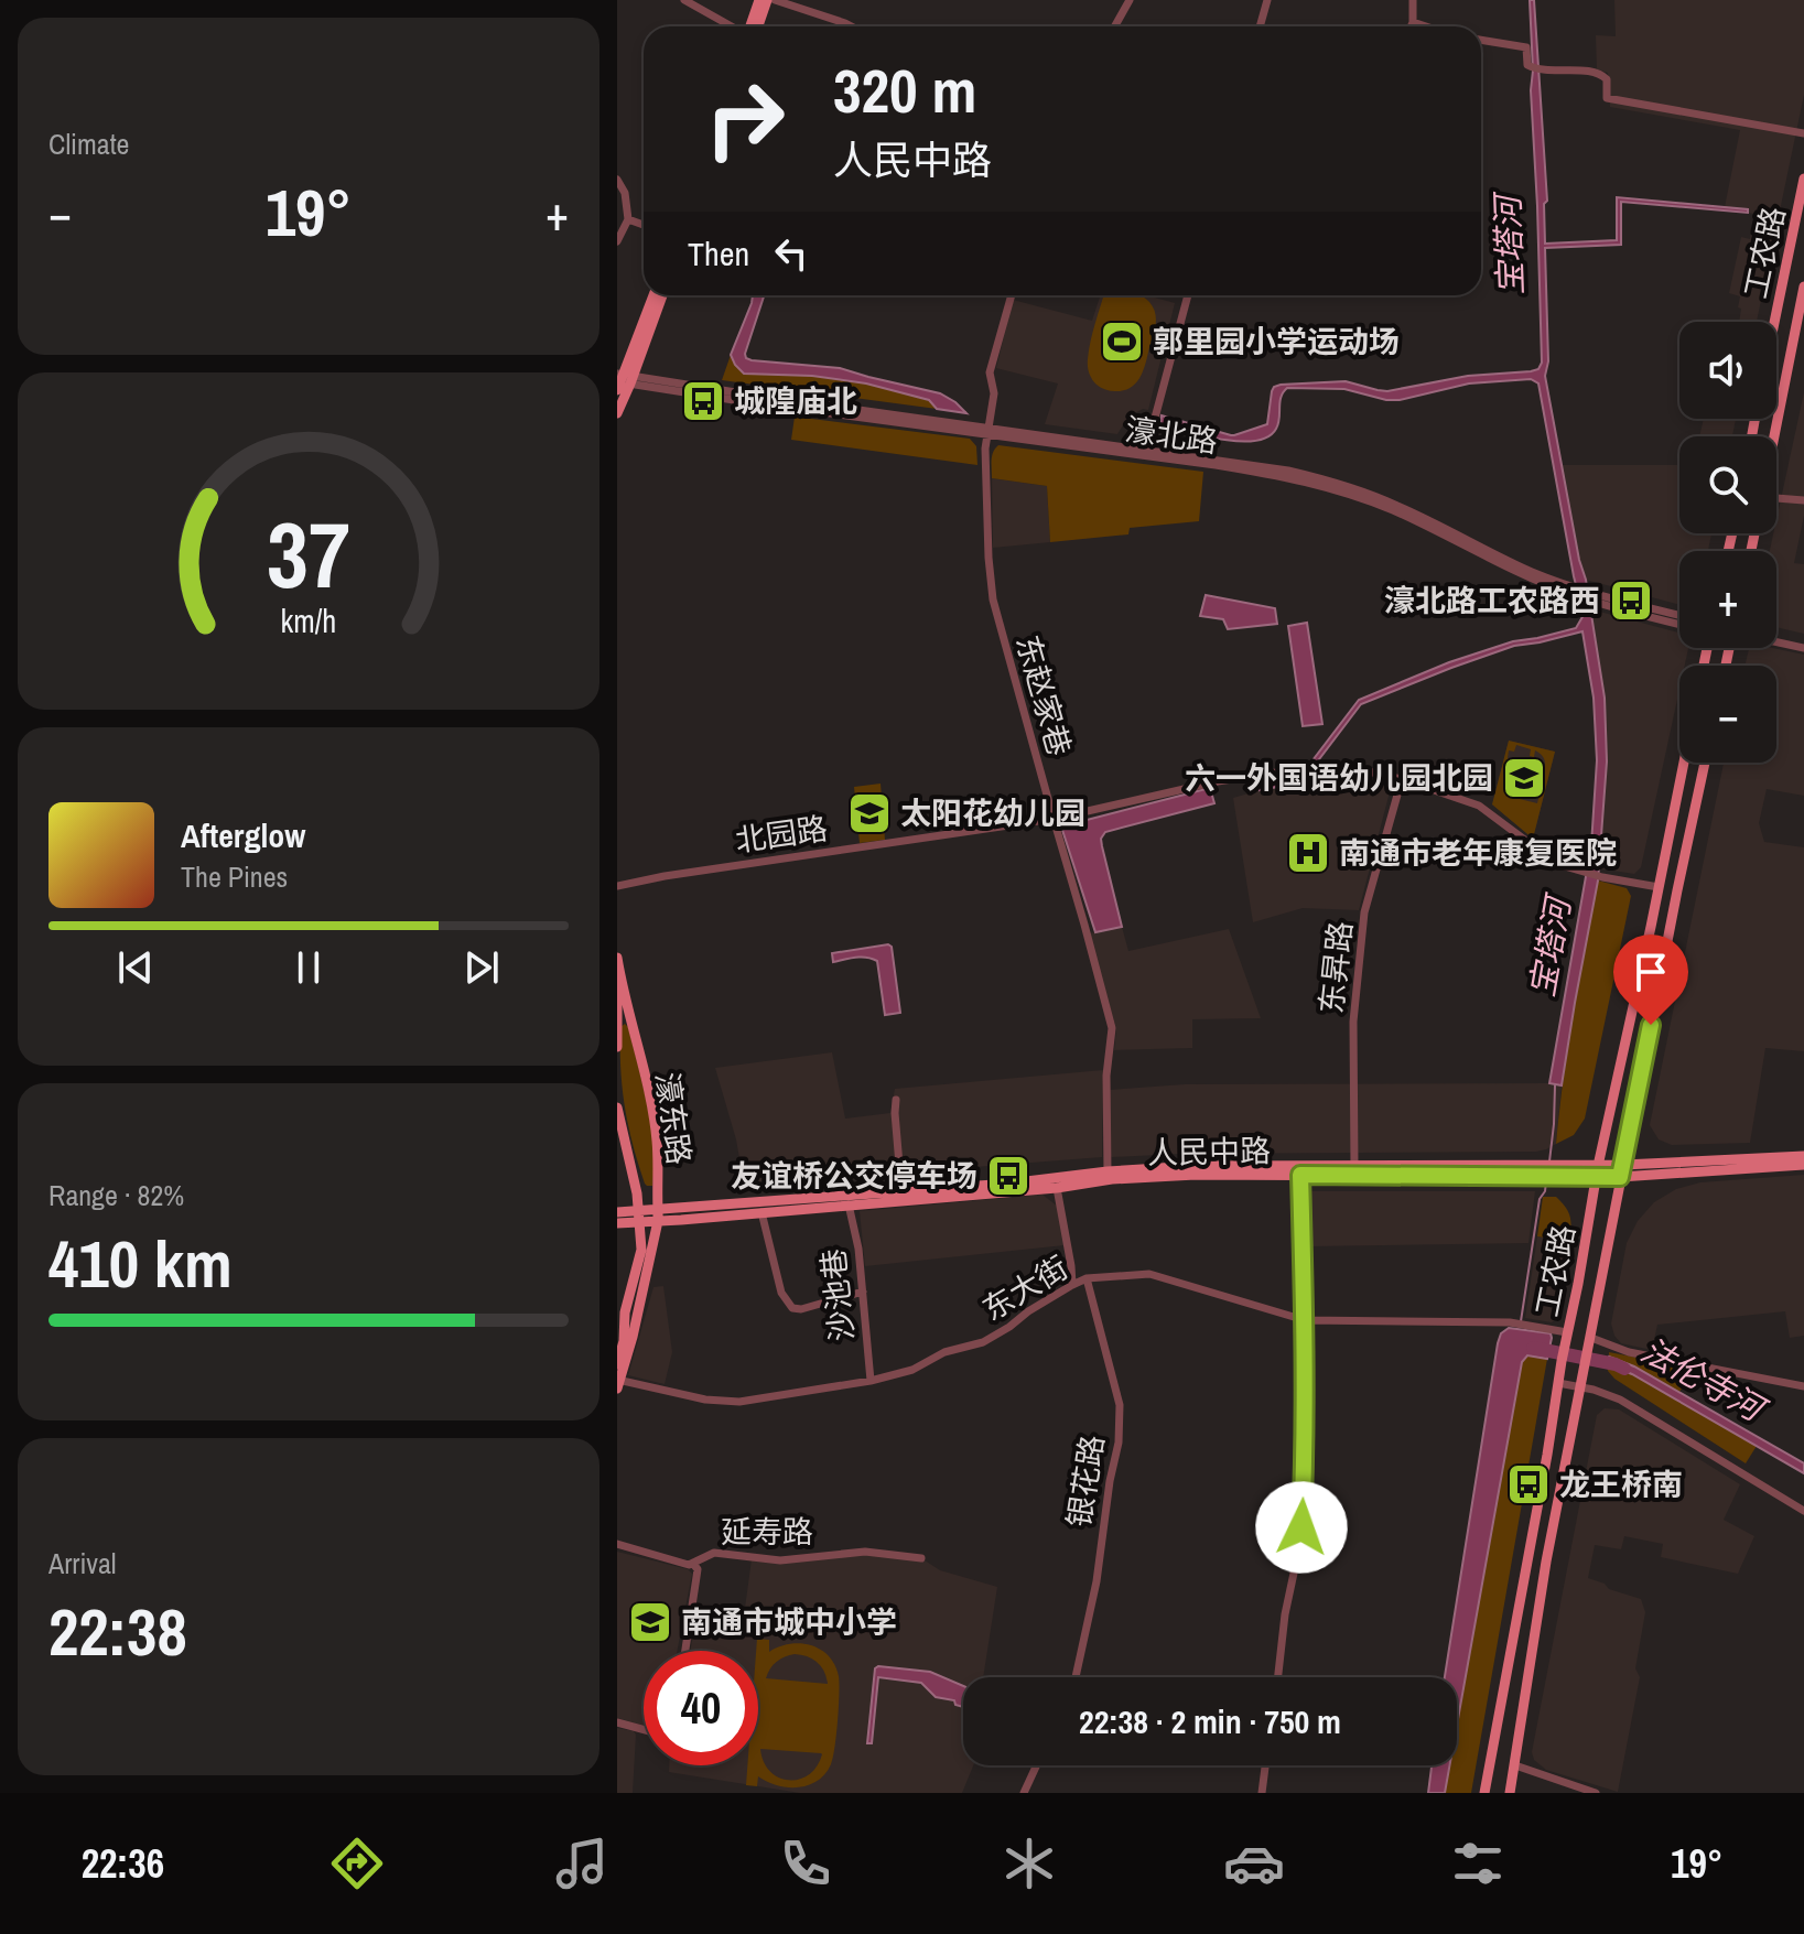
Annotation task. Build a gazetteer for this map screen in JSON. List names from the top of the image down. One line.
{"streets":{"main road":["工农路","濠东路","人民中路"],"street":["濠北路","东赵家巷","北园路","东昇路","东大街","沙池巷","银花路","延寿路"]},"crossings":[["工农路","北园路"],["工农路","人民中路"],["工农路","东大街"],["濠北路","东赵家巷"],["东赵家巷","北园路"],["东赵家巷","人民中路"],["北园路","东昇路"],["东昇路","人民中路"],["濠东路","人民中路"],["濠东路","东大街"],["人民中路","沙池巷"],["东大街","沙池巷"],["东大街","银花路"]],"water":["宝塔河","法伦寺河"],"places":{"sports":["郭里园小学运动场"],"bus stop":["城隍庙北","濠北路工农路西","友谊桥公交停车场","龙王桥南"],"school or university":["六一外国语幼儿园北园","太阳花幼儿园","南通市城中小学"],"hospital":["南通市老年康复医院"]},"page":{"tile":["Climate",["Range · 82%","410 km"],["Arrival","22:38"]],"turn":["320 m","人民中路"],"heat":["−","19°","+"],"then":"Then","map_buttons":["+","−"],"song":["Afterglow","The Pines"],"limit":"40","trip":"22:38 · 2 min · 750 m","tabs":["22:36","19°"],"gauge":["37","km/h"]}}
